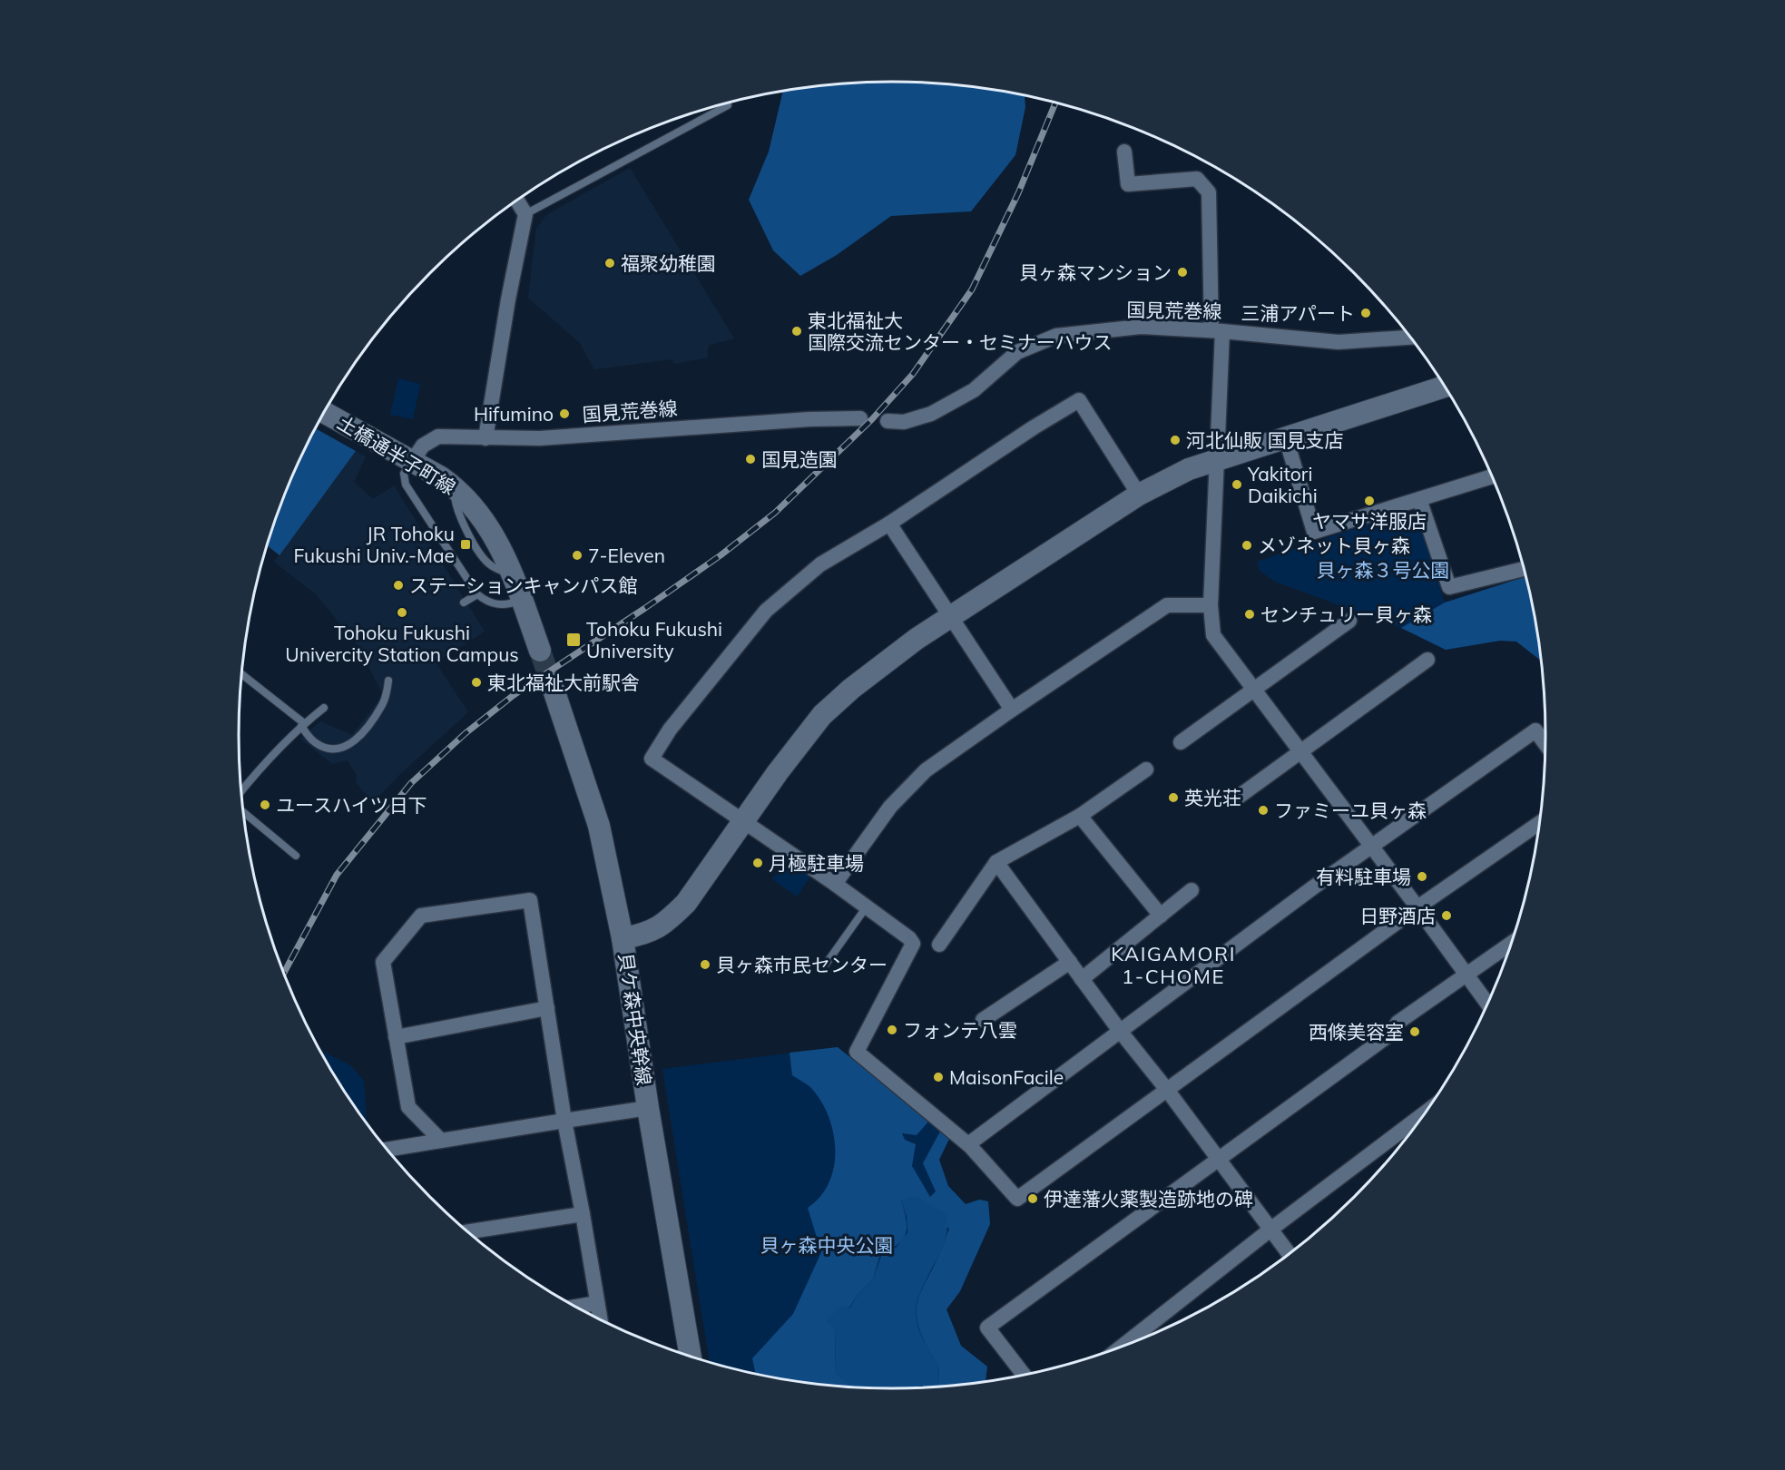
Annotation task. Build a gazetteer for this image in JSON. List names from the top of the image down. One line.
{"streets":{"street":["国見荒巻線","土橋通半子町線","貝ケ森中央幹線"]},"crossings":[["国見荒巻線","土橋通半子町線"]],"districts":["KAIGAMORI 1-CHOME"],"parks":["貝ヶ森３号公園","貝ヶ森中央公園"],"places":{"other":["福聚幼稚園","貝ヶ森マンション","三浦アパート","東北福祉大 国際交流センター・セミナーハウス","Hifumino","河北仙販 国見支店","国見造園","Yakitori Daikichi","ヤマサ洋服店","メゾネット貝ヶ森","7-Eleven","ステーションキャンパス館","Tohoku Fukushi Univercity Station Campus","センチュリー貝ヶ森","東北福祉大前駅舎","英光荘","ユースハイツ日下","ファミーユ貝ヶ森","月極駐車場","有料駐車場","日野酒店","貝ヶ森市民センター","フォンテ八雲","西條美容室","MaisonFacile","伊達藩火薬製造跡地の碑"],"transit":["JR Tohoku Fukushi Univ.-Mae","Tohoku Fukushi University"]}}
